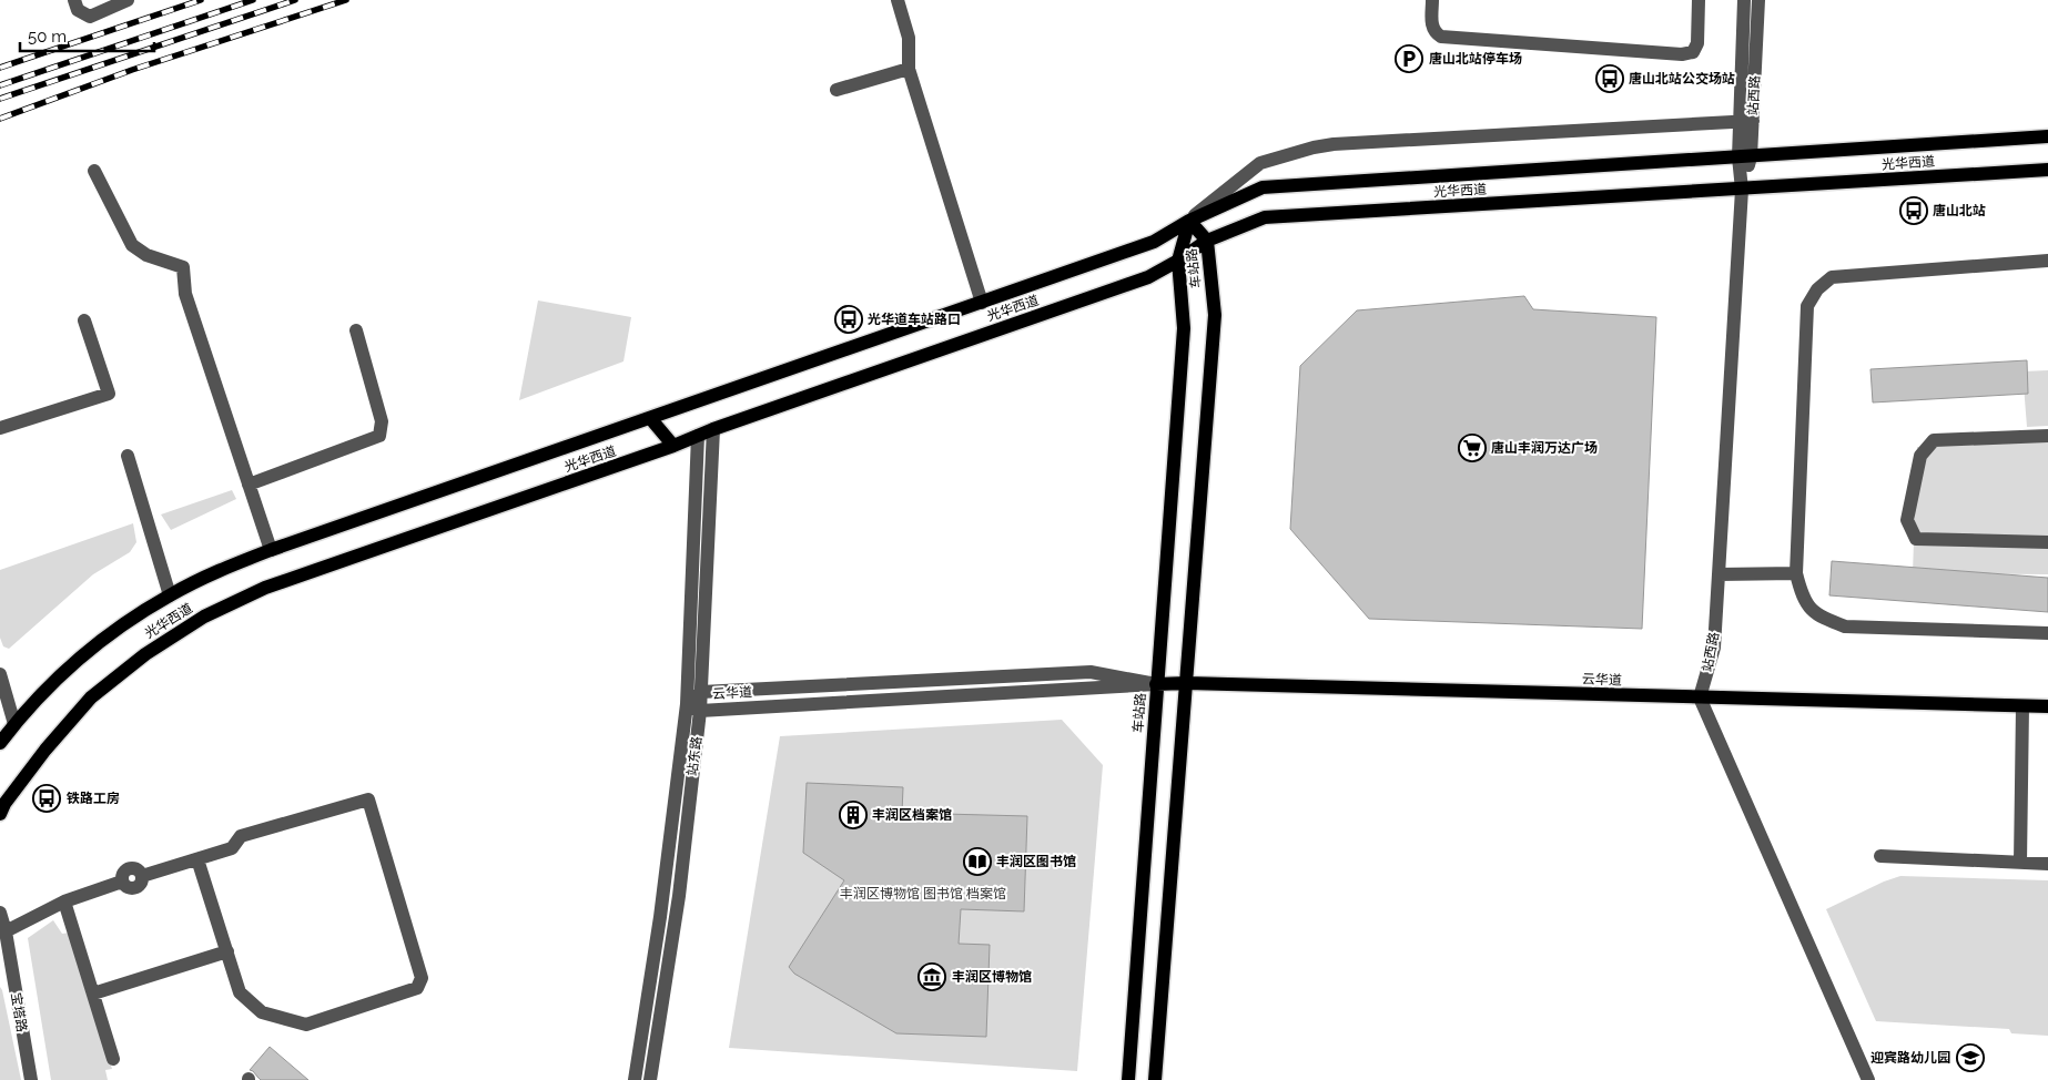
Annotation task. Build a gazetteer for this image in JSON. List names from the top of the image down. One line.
{"streets":{"main road":["光华西道","车站路","云华道"],"street":["站西路","站东路","宝塔路"]},"crossings":[["站西路","光华西道"],["站西路","云华道"],["光华西道","车站路"],["光华西道","站东路"],["车站路","云华道"],["云华道","站东路"]],"parks":["丰润区博物馆 图书馆 档案馆"],"places":{"parking":["唐山北站停车场"],"bus stop":["唐山北站公交场站","唐山北站","光华道车站路口","铁路工房"],"supermarket":["唐山丰润万达广场"],"building":["丰润区档案馆"],"library":["丰润区图书馆"],"museum":["丰润区博物馆"],"school or university":["迎宾路幼儿园"]},"scale_bar":"50 m"}
